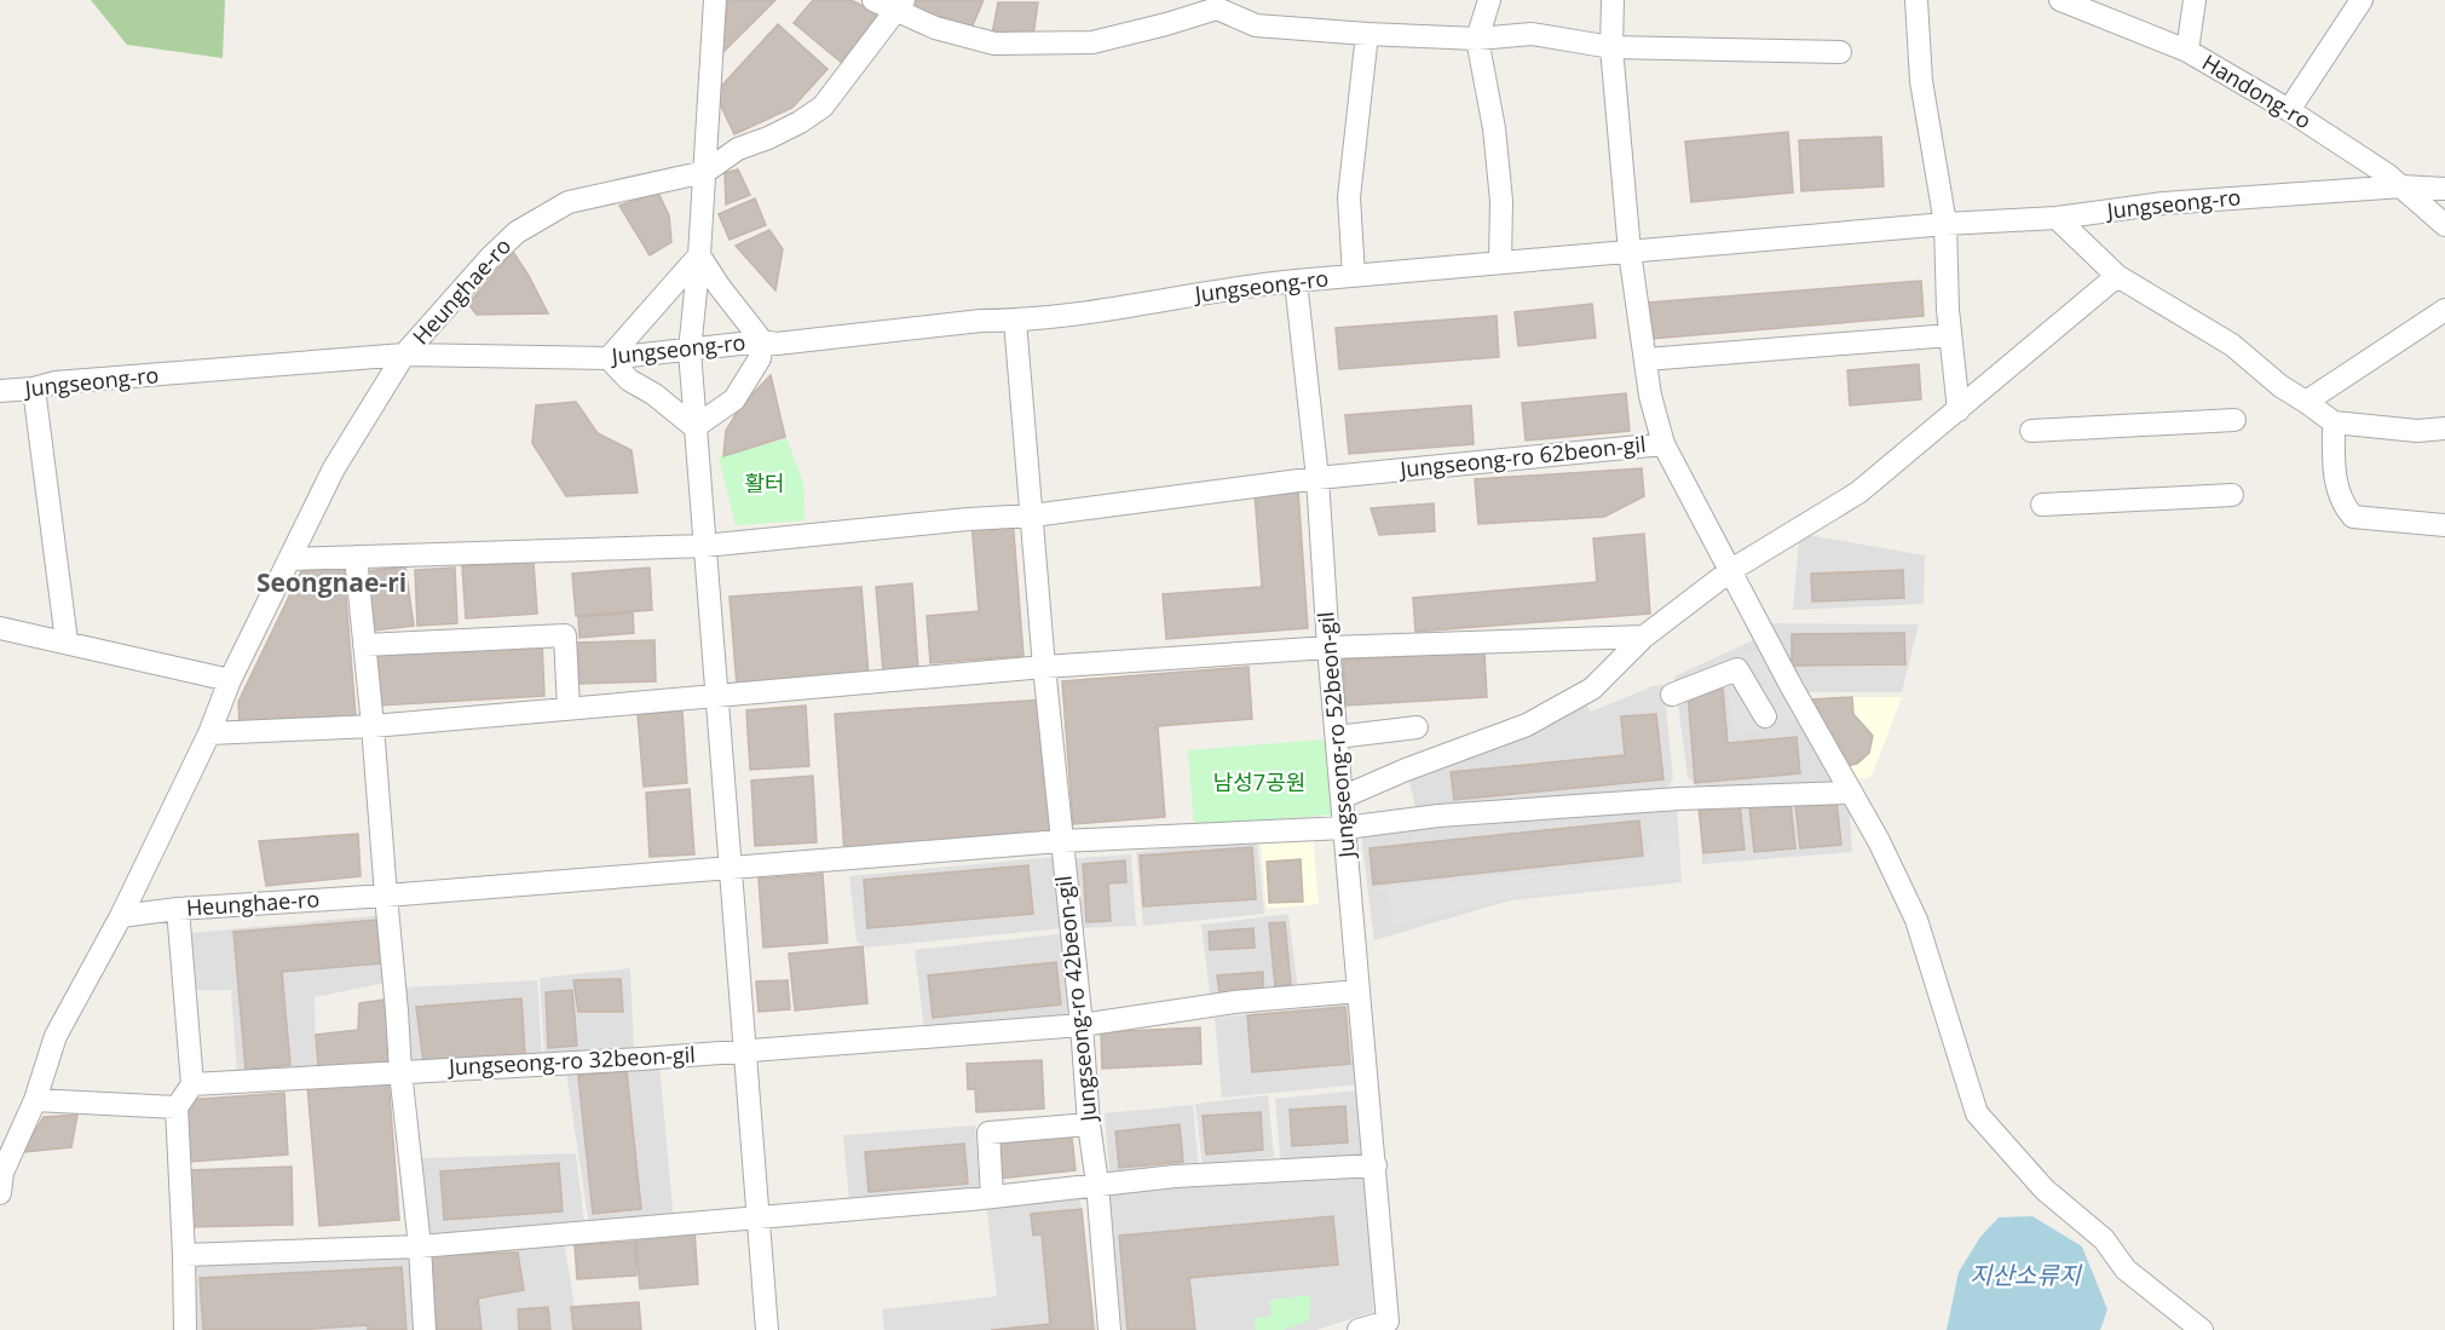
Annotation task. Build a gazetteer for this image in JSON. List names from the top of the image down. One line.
{"streets":{"street":["Handong-ro","Jungseong-ro","Heunghae-ro","Jungseong-ro 62beon-gil","Jungseong-ro 52beon-gil","Jungseong-ro 42beon-gil","Jungseong-ro 32beon-gil"]},"crossings":[["Handong-ro","Jungseong-ro"],["Jungseong-ro","Heunghae-ro"],["Jungseong-ro","Jungseong-ro 62beon-gil"],["Jungseong-ro","Jungseong-ro 52beon-gil"],["Jungseong-ro","Jungseong-ro 42beon-gil"],["Jungseong-ro 62beon-gil","Jungseong-ro 52beon-gil"],["Jungseong-ro 42beon-gil","Jungseong-ro 32beon-gil"]],"districts":["Seongnae-ri"],"water":["지산소류지"],"parks":["활터","남성7공원"]}
